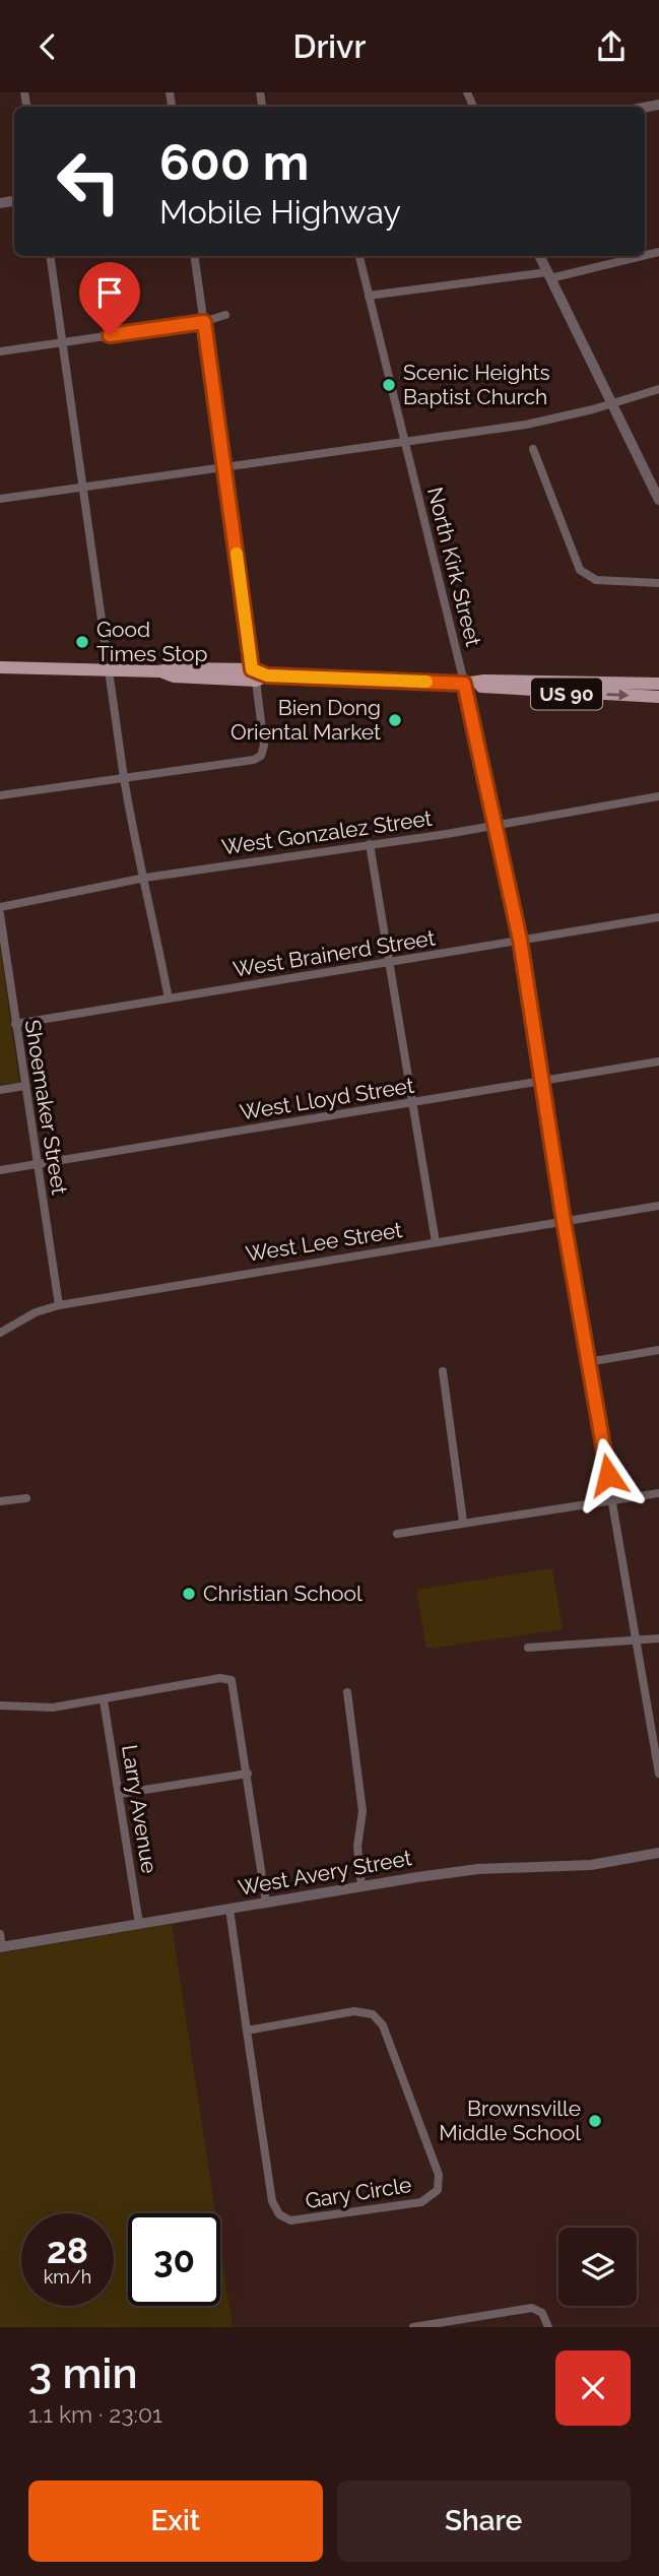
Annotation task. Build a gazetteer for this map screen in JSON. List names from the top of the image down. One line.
{"streets":{"main road":["US 90"],"street":["North Kirk Street","West Gonzalez Street","West Brainerd Street","West Lloyd Street","Shoemaker Street","West Lee Street","Larry Avenue","West Avery Street","Gary Circle"]},"crossings":[["North Kirk Street","US 90"],["North Kirk Street","West Gonzalez Street"],["North Kirk Street","West Brainerd Street"],["North Kirk Street","West Lloyd Street"],["North Kirk Street","West Lee Street"],["West Brainerd Street","Shoemaker Street"],["West Lloyd Street","Shoemaker Street"],["Shoemaker Street","West Lee Street"],["Larry Avenue","West Avery Street"],["West Avery Street","Gary Circle"]],"places":["Scenic Heights Baptist Church","Good Times Stop","Bien Dong Oriental Market","Christian School","Brownsville Middle School"],"page":{"header":"Drivr","turn":["600 m","Mobile Highway"],"speed":"28 km/h","limit":"30","heading":["3 min","1.1 km · 23:01"],"buttons":["Exit","Share"]}}
